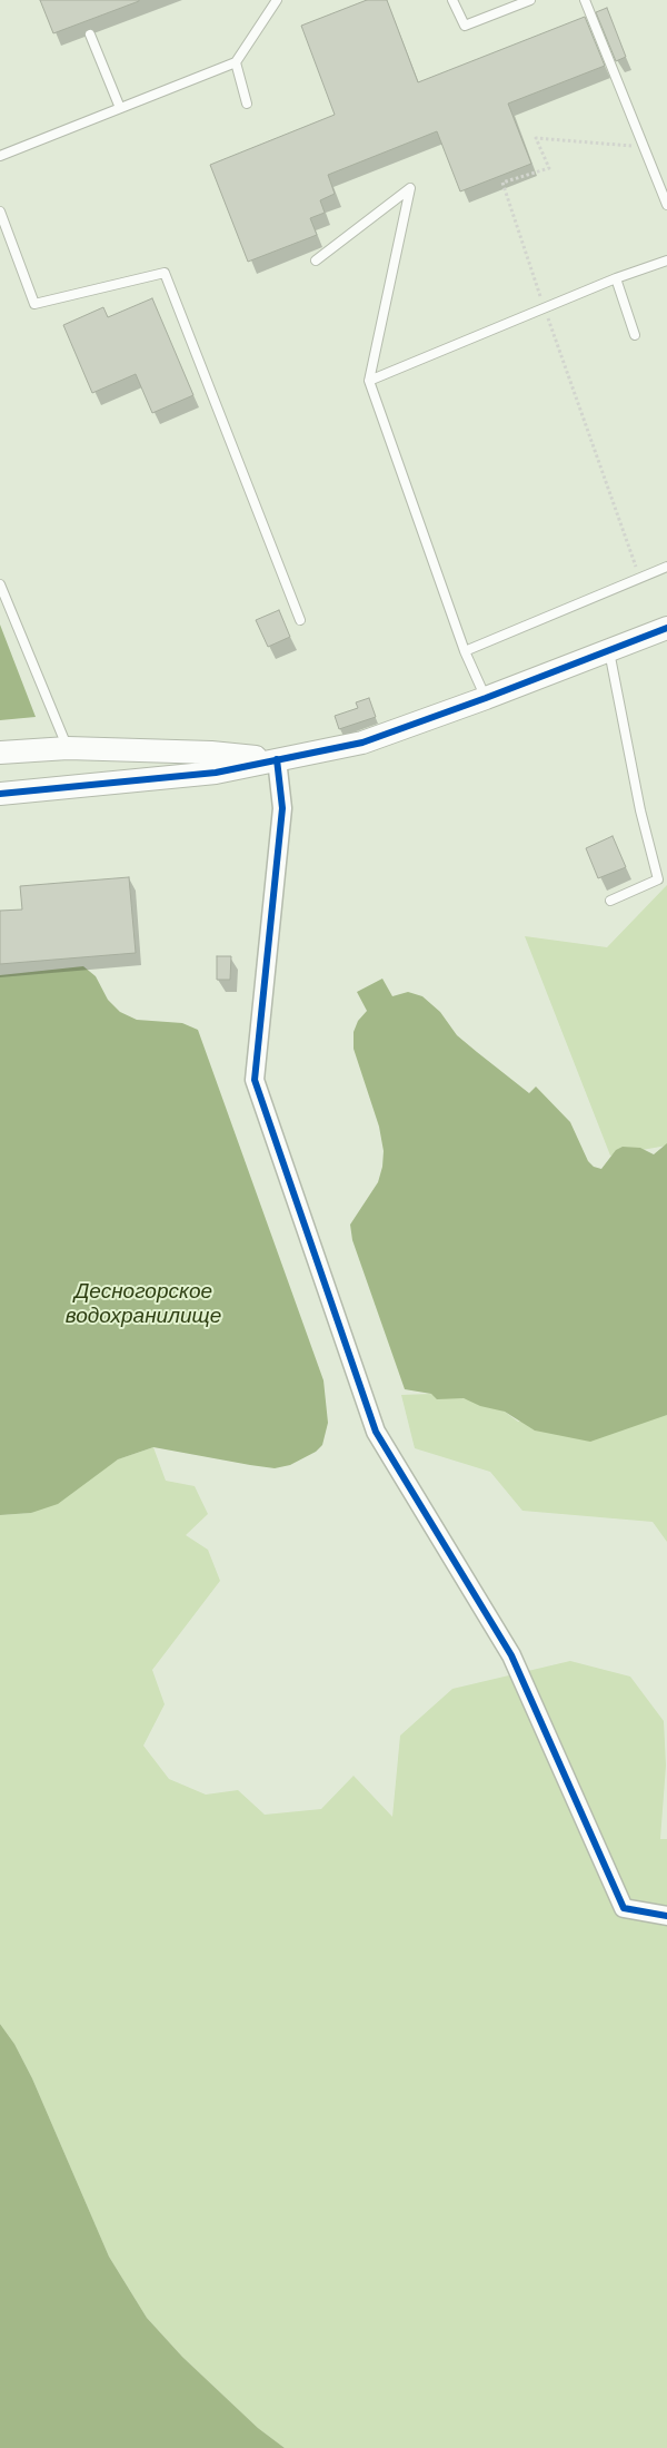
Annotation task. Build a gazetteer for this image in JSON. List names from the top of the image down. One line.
{"water":["Десногорское водохранилище"]}
